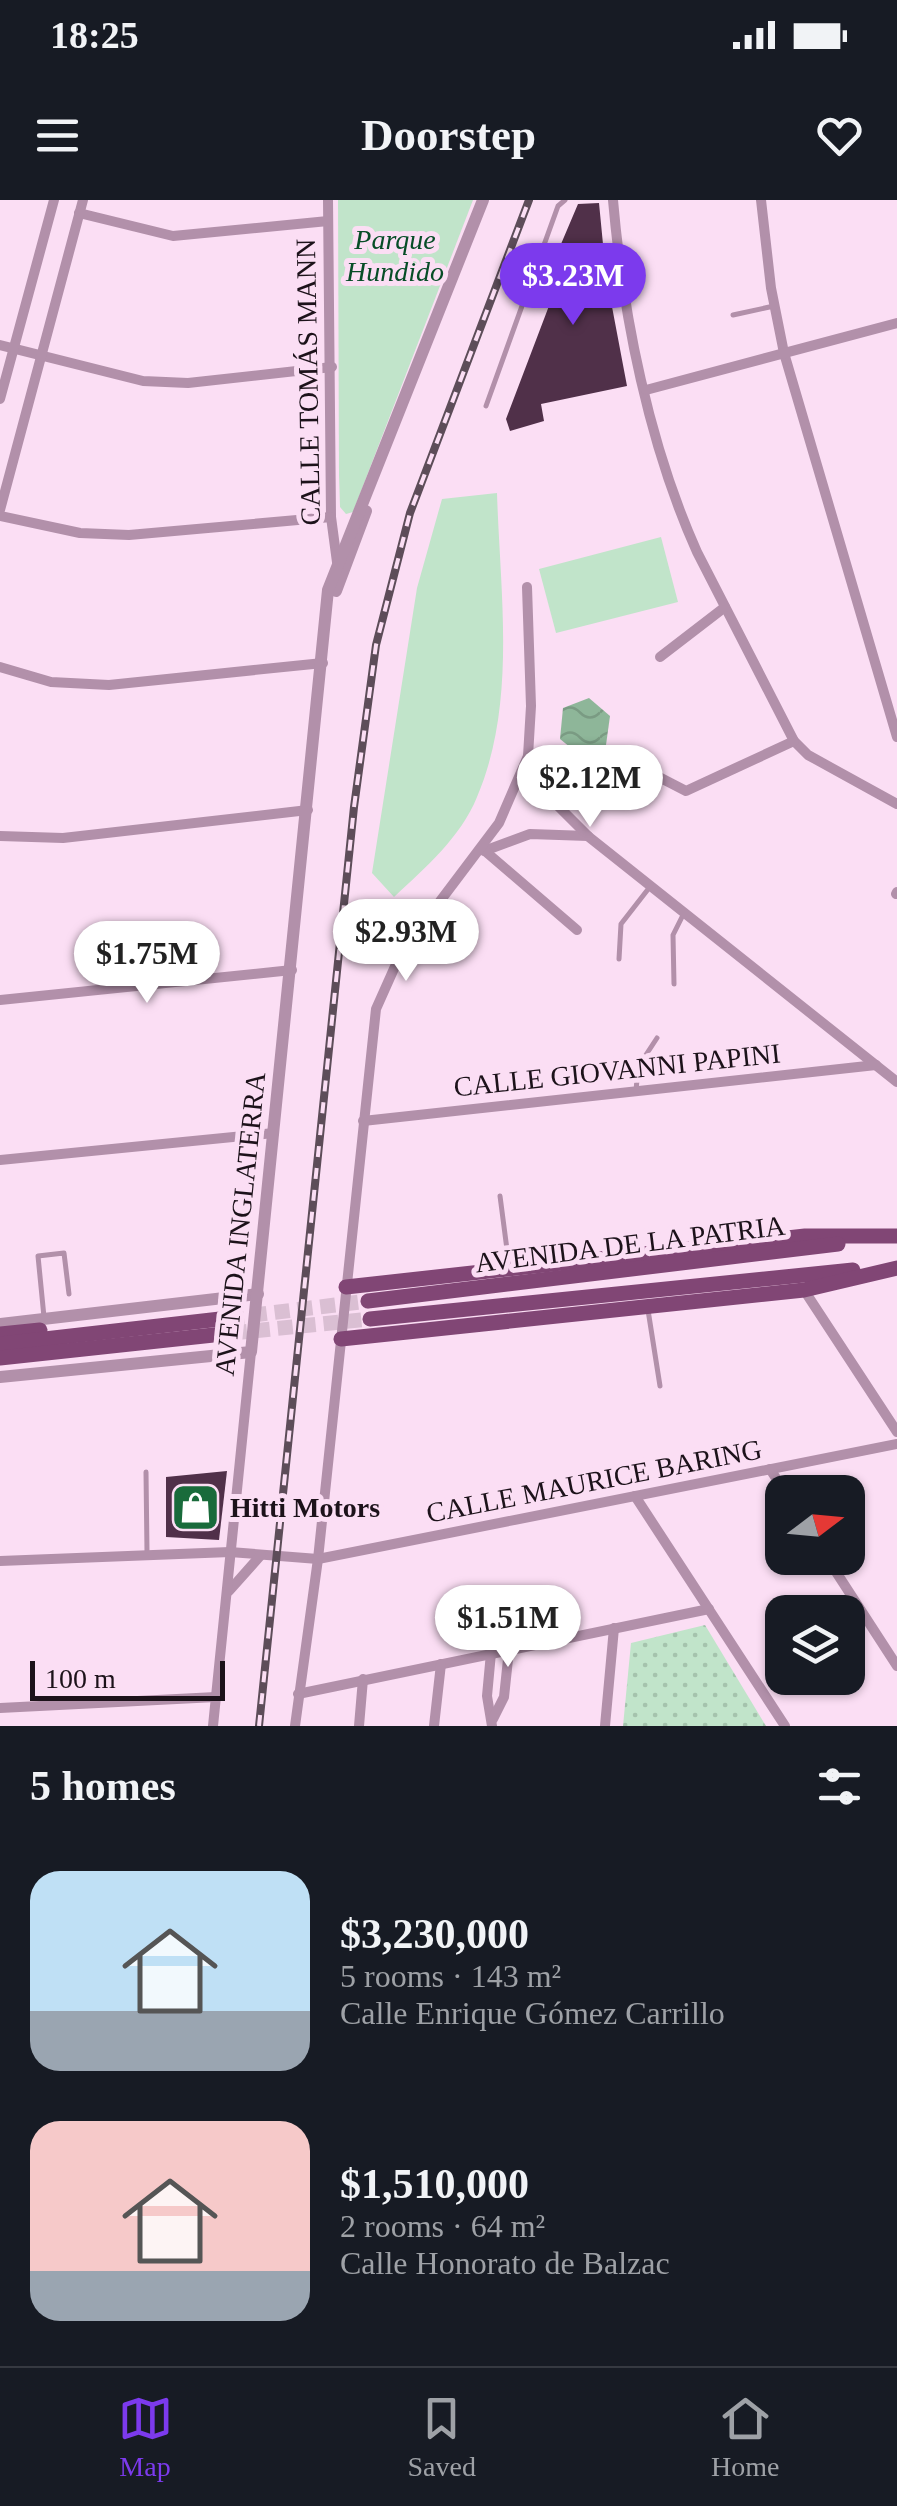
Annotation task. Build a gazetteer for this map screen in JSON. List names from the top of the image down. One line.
{"streets":{"main road":["AVENIDA DE LA PATRIA"],"street":["CALLE TOMÁS MANN","CALLE GIOVANNI PAPINI","AVENIDA INGLATERRA","CALLE MAURICE BARING"]},"crossings":[["CALLE TOMÁS MANN","AVENIDA INGLATERRA"],["AVENIDA INGLATERRA","CALLE MAURICE BARING"]],"parks":["Parque Hundido"],"places":{"shop":["Hitti Motors"]},"scale_bar":"100 m","north":"right","page":{"status":"18:25","header":"Doorstep","price":["$3.23M","$2.12M","$2.93M","$1.75M","$1.51M"],"scale":"100 m","heading":"5 homes","list":[{"name":"$3,230,000","note":"5 rooms · 143 m² · Calle Enrique Gómez Carrillo"},{"name":"$1,510,000","note":"2 rooms · 64 m² · Calle Honorato de Balzac"}],"tabs":["Map","Saved","Home"]}}
